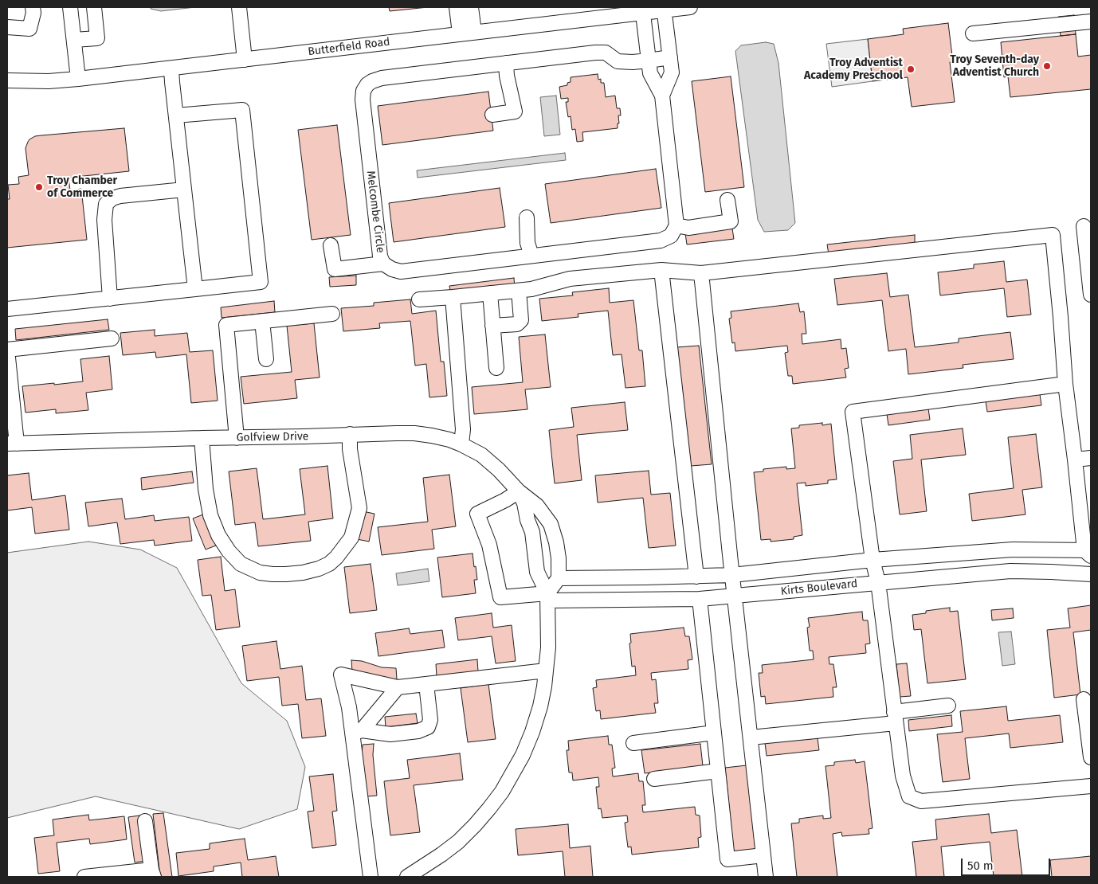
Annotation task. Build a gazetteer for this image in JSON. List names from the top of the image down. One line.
{"streets":{"street":["Butterfield Road","Melcombe Circle","Golfview Drive","Kirts Boulevard"]},"crossings":[["Golfview Drive","Kirts Boulevard"]],"places":["Troy Seventh-day Adventist Church","Troy Adventist Academy Preschool","Troy Chamber of Commerce"],"scale_bar":"50 m"}
